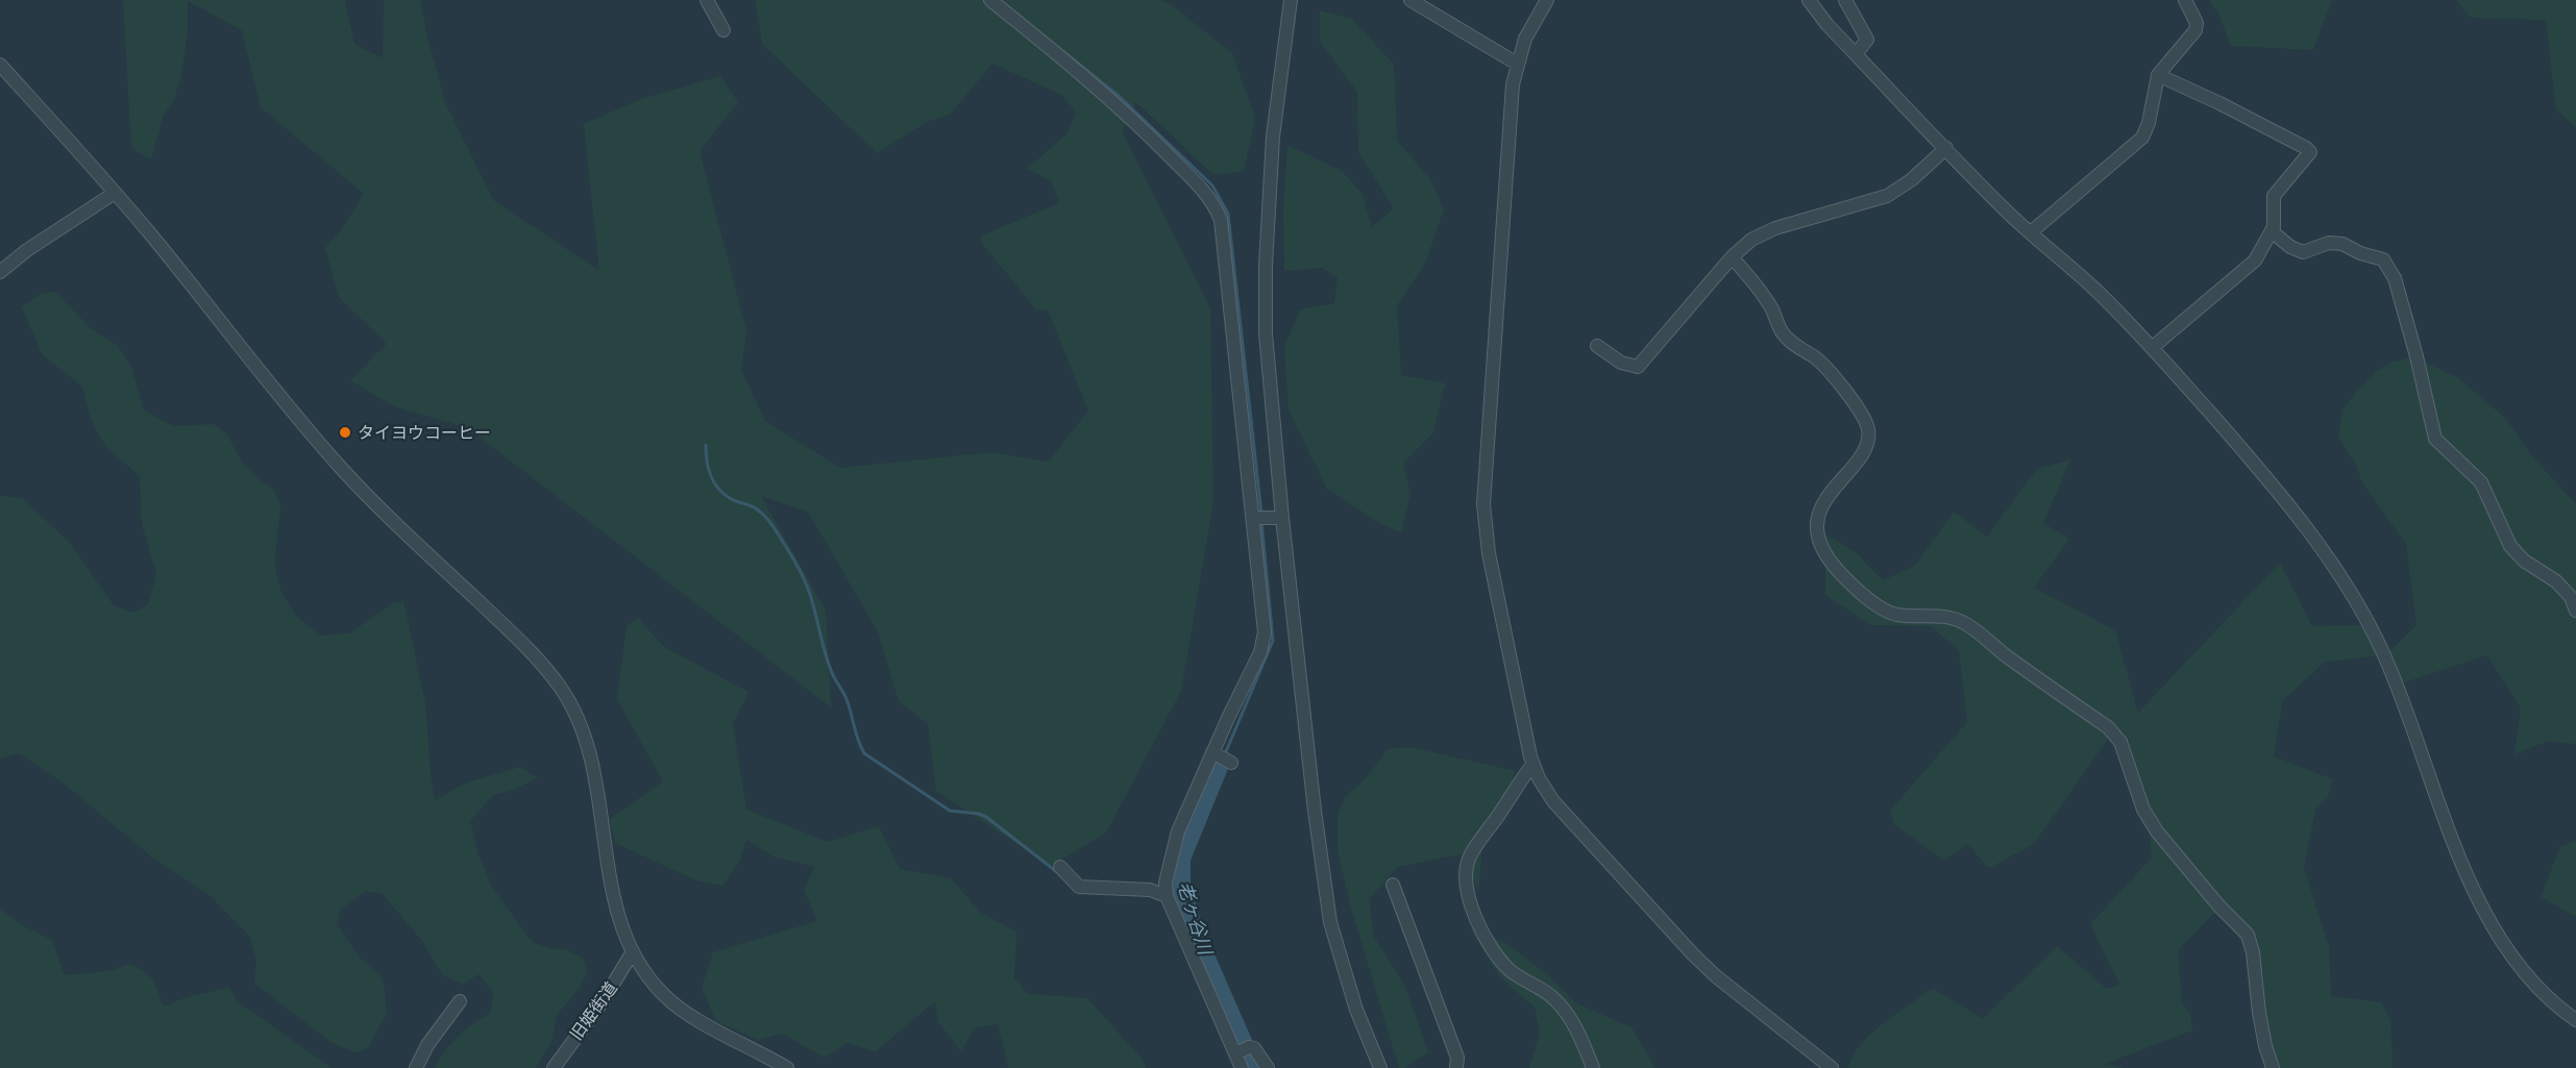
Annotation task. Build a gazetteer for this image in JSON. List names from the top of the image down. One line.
{"streets":{"street":["旧姫街道"]},"water":["老ヶ谷川"],"places":["タイヨウコーヒー"]}
